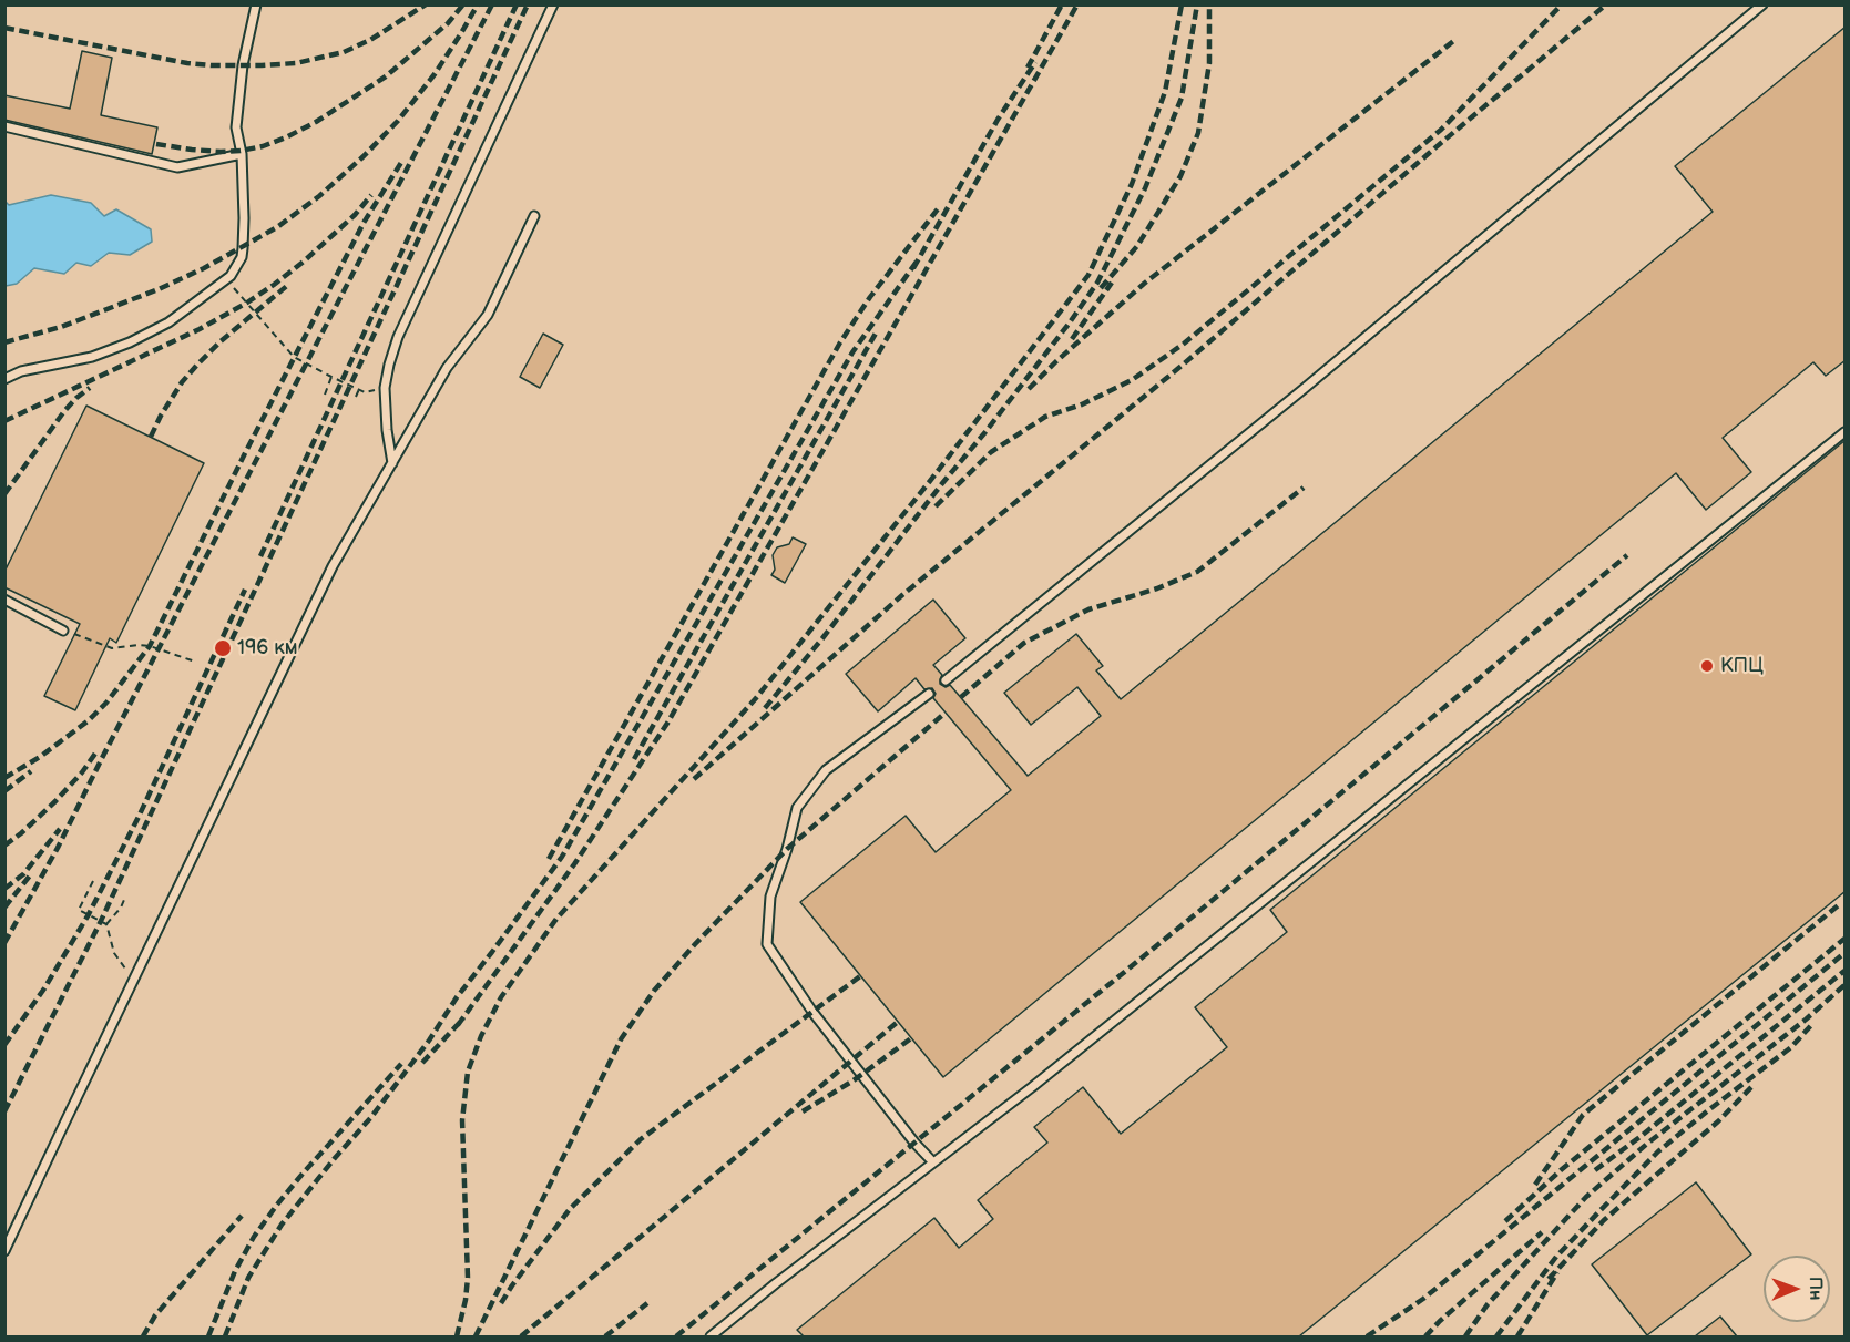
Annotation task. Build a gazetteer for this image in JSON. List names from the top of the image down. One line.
{"places":["196 км","КПЦ"],"north":"right"}
